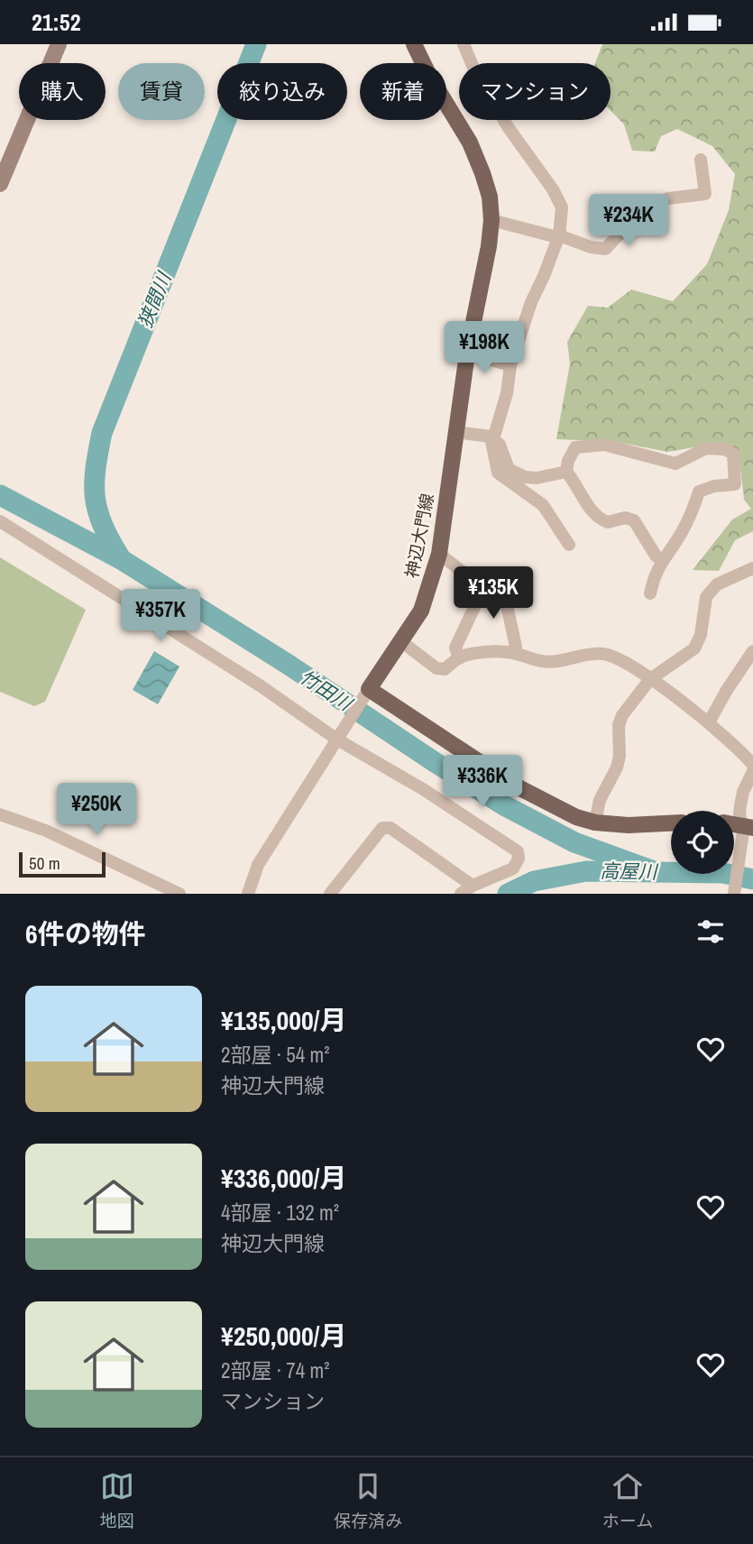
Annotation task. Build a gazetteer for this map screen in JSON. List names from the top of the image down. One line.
{"streets":{"main road":["神辺大門線"]},"water":["狭間川","竹田川","高屋川"],"scale_bar":"50 m","page":{"status":"21:52","chip":["購入","賃貸","絞り込み","新着","マンション"],"price":["¥234K","¥198K","¥135K","¥357K","¥336K","¥250K"],"scale":"50 m","heading":"6件の物件","list":[{"name":"¥135,000/月","note":"2部屋 · 54 m² · 神辺大門線"},{"name":"¥336,000/月","note":"4部屋 · 132 m² · 神辺大門線"},{"name":"¥250,000/月","note":"2部屋 · 74 m² · マンション"}],"tabs":["地図","保存済み","ホーム"]}}
